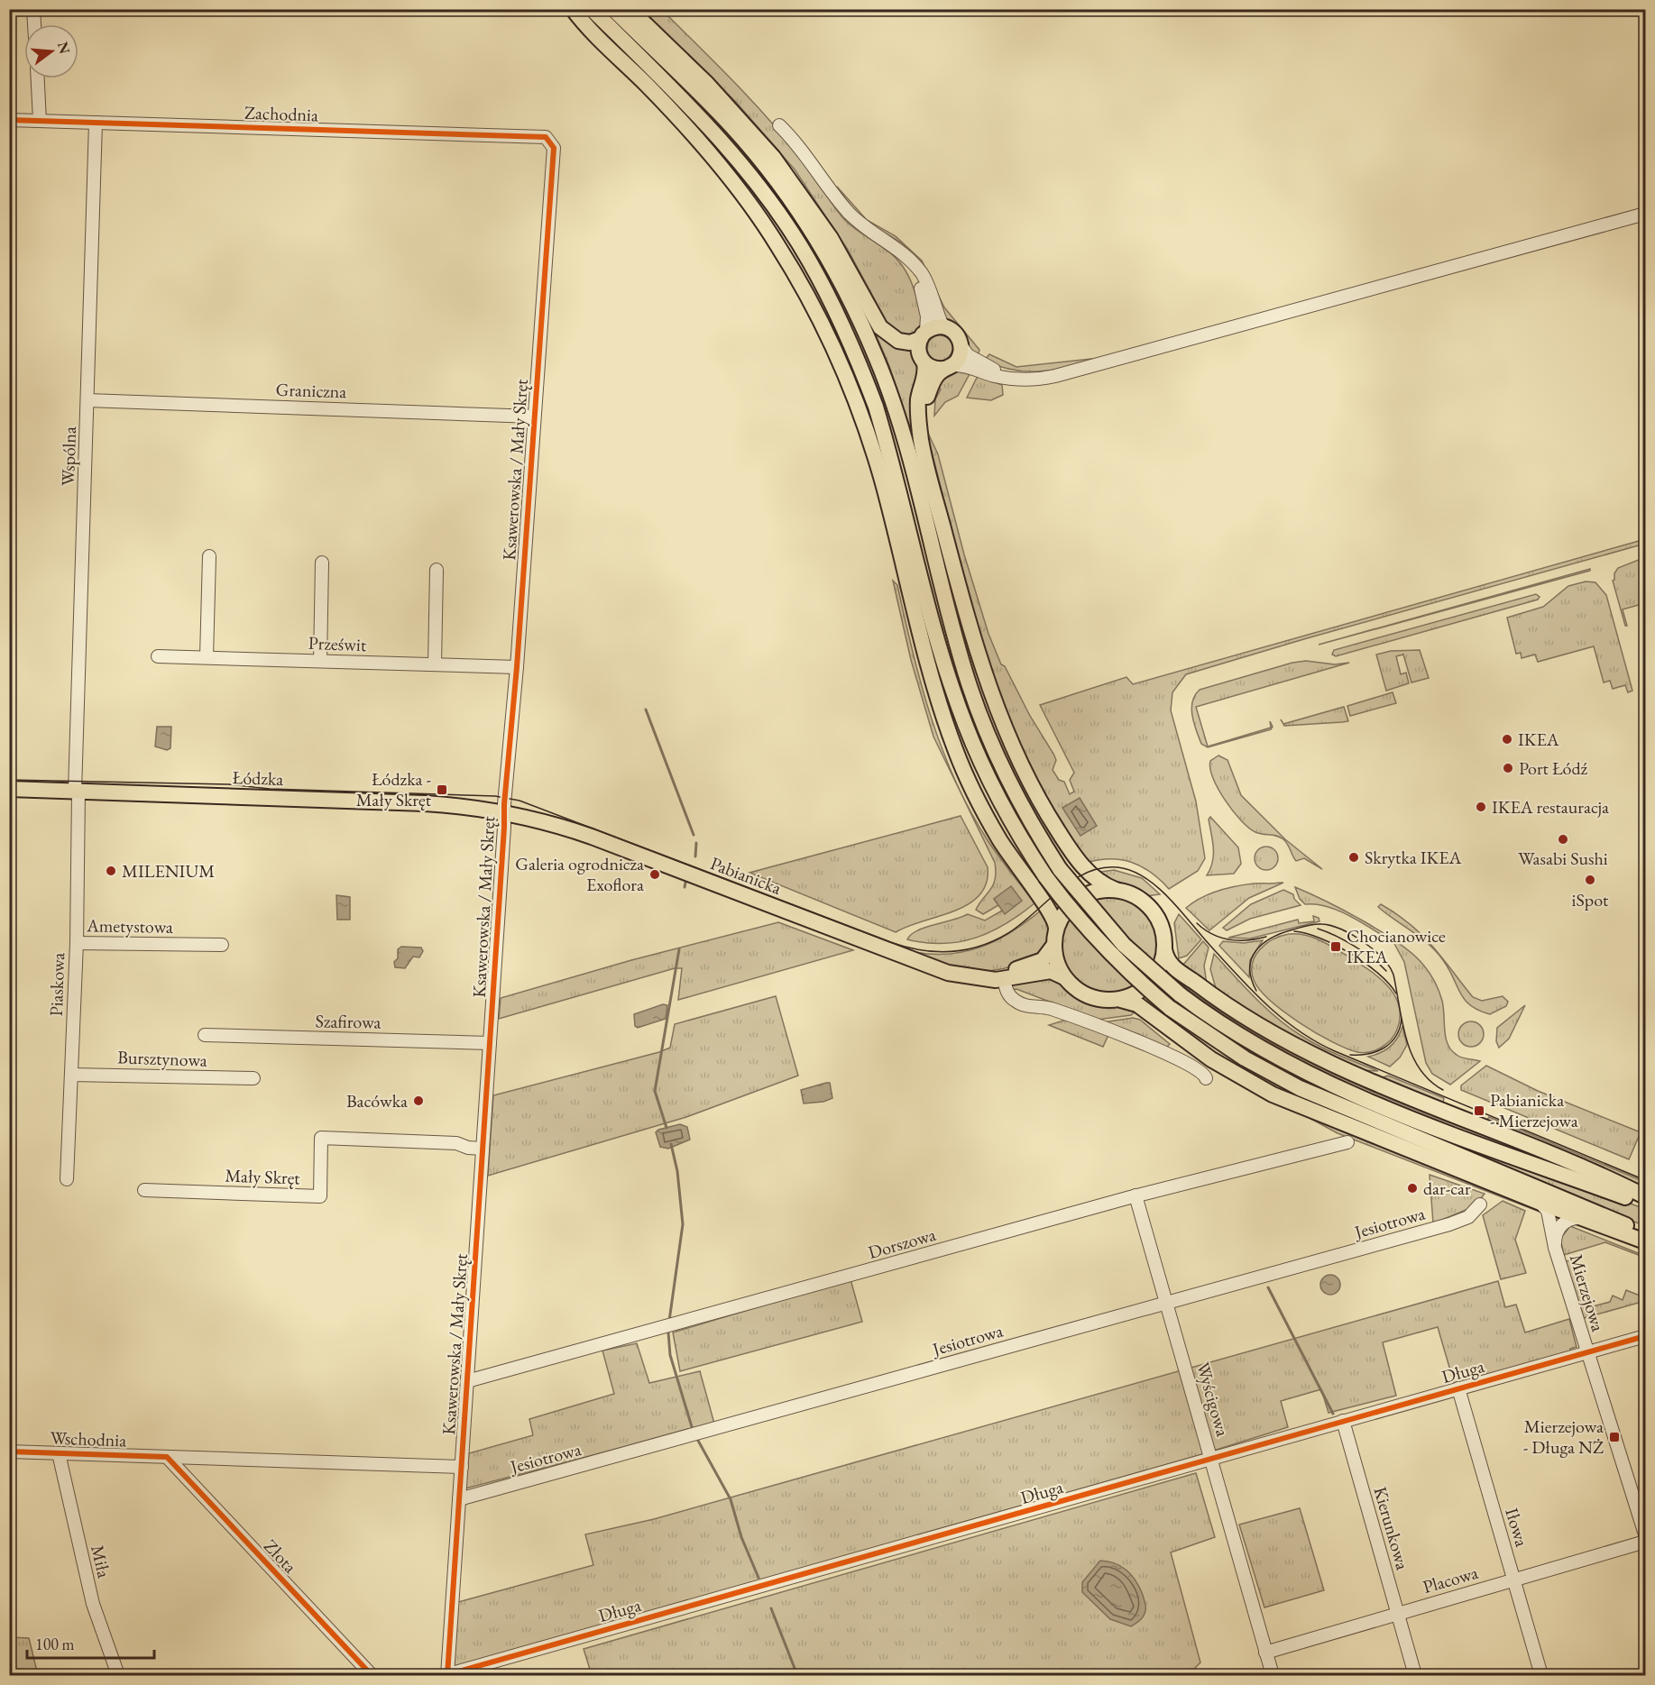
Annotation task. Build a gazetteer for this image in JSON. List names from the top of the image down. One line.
{"streets":{"main road":["Łódzka","Pabianicka"],"street":["Zachodnia","Graniczna","Wspólna","Ksawerowska / Mały Skręt","Prześwit","Ametystowa","Piaskowa","Szafirowa","Bursztynowa","Mały Skręt","Jesiotrowa","Dorszowa","Mierzejowa","Długa","Wyścigowa","Wschodnia","Iłowa","Kierunkowa","Złota","Miła","Placowa"]},"crossings":[["Zachodnia","Wspólna"],["Zachodnia","Ksawerowska / Mały Skręt"],["Graniczna","Wspólna"],["Graniczna","Ksawerowska / Mały Skręt"],["Wspólna","Łódzka"],["Wspólna","Piaskowa"],["Ksawerowska / Mały Skręt","Prześwit"],["Ksawerowska / Mały Skręt","Łódzka"],["Ksawerowska / Mały Skręt","Pabianicka"],["Ksawerowska / Mały Skręt","Szafirowa"],["Ksawerowska / Mały Skręt","Mały Skręt"],["Ksawerowska / Mały Skręt","Jesiotrowa"],["Ksawerowska / Mały Skręt","Dorszowa"],["Ksawerowska / Mały Skręt","Długa"],["Ksawerowska / Mały Skręt","Wschodnia"],["Łódzka","Pabianicka"],["Łódzka","Piaskowa"],["Ametystowa","Piaskowa"],["Piaskowa","Bursztynowa"],["Jesiotrowa","Wyścigowa"],["Dorszowa","Wyścigowa"],["Mierzejowa","Długa"],["Długa","Wyścigowa"],["Długa","Iłowa"],["Długa","Kierunkowa"],["Wyścigowa","Placowa"],["Wschodnia","Złota"],["Wschodnia","Miła"],["Iłowa","Placowa"],["Kierunkowa","Placowa"]],"places":{"other":["IKEA","Port Łódź","IKEA restauracja","Wasabi Sushi","Skrytka IKEA","MILENIUM","Galeria ogrodnicza Exoflora","iSpot","Bacówka","dar-car"],"transit":["Łódzka - Mały Skręt","Chocianowice IKEA","Pabianicka - Mierzejowa","Mierzejowa - Długa NŻ"]},"scale_bar":"100 m","north":"right"}
